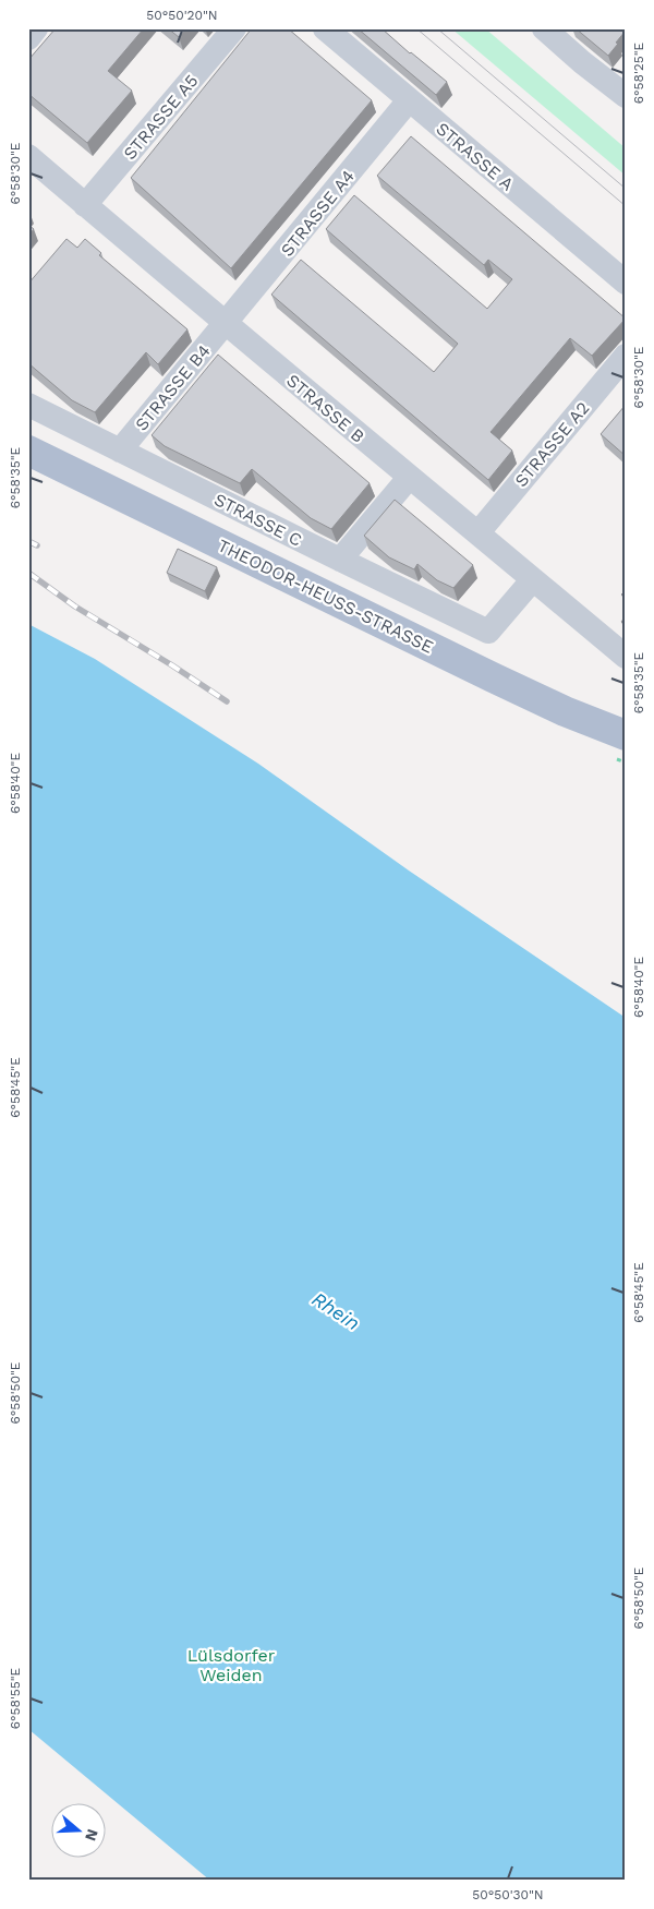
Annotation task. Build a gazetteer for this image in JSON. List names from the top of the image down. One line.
{"streets":{"main road":["THEODOR-HEUSS-STRASSE"],"lane":["STRASSE A5","STRASSE A","STRASSE A4","STRASSE B4","STRASSE B","STRASSE A2","STRASSE C"]},"crossings":[["STRASSE A5","STRASSE B"],["STRASSE A","STRASSE A4"],["STRASSE A4","STRASSE B4"],["STRASSE A4","STRASSE B"],["STRASSE B4","STRASSE B"],["STRASSE B4","STRASSE C"],["STRASSE B","STRASSE A2"],["STRASSE B","STRASSE C"]],"water":["Rhein"],"parks":["Lülsdorfer Weiden"],"north":"right","coordinates":["50°50'20\"N","6°58'25\"E","6°58'30\"E","6°58'35\"E","6°58'40\"E","6°58'45\"E","6°58'50\"E","6°58'55\"E","50°50'30\"N"]}
